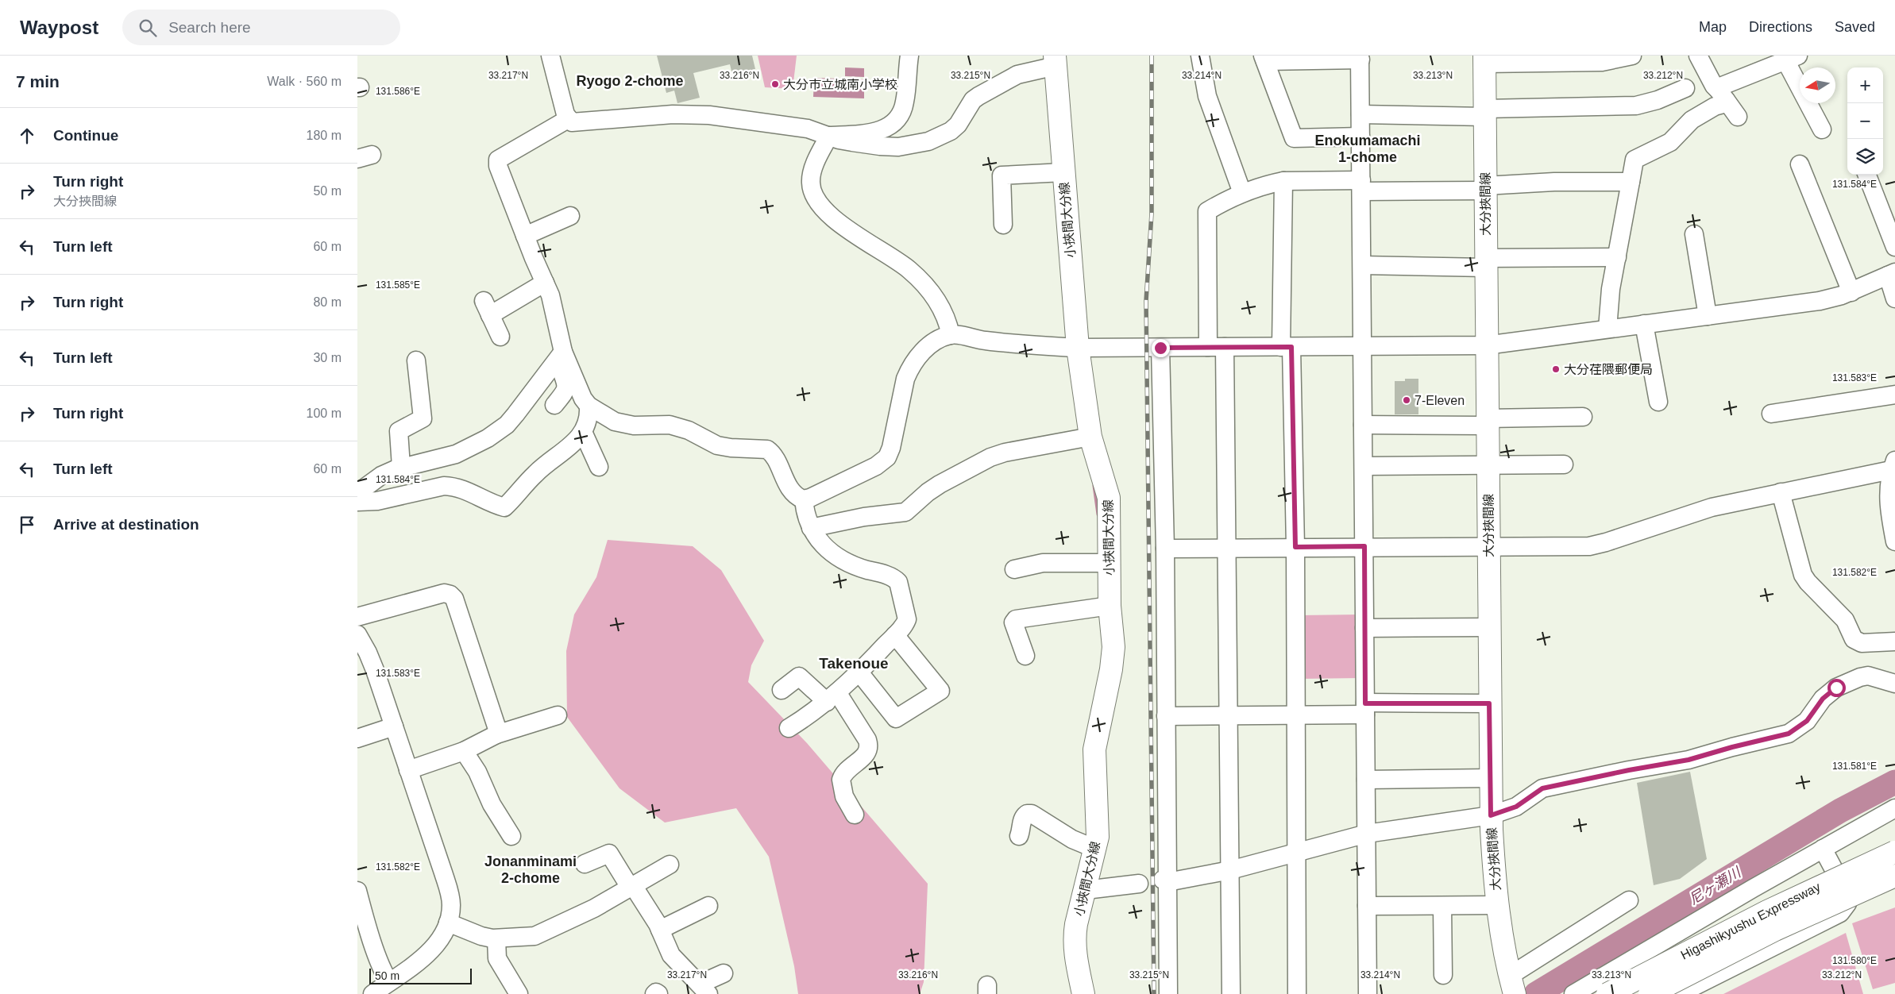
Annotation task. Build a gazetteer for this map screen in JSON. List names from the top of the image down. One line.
{"streets":{"main road":["大分挾間線","小挾間大分線","Higashikyushu Expressway"]},"districts":["Ryogo 2-chome","Enokumamachi 1-chome","Takenoue","Jonanminami 2-chome"],"water":["尼ヶ瀬川"],"places":["大分市立城南小学校","大分荏隈郵便局","7-Eleven"],"scale_bar":"50 m","north":"left","page":{"header":"Waypost","search":"Search here","nav":["Map","Directions","Saved"],"heading":["7 min","Walk · 560 m"],"map_buttons":["+","−"],"list":[["Continue","180 m"],["Turn right","大分挾間線","50 m"],["Turn left","60 m"],["Turn right","80 m"],["Turn left","30 m"],["Turn right","100 m"],["Turn left","60 m"],"Arrive at destination"],"scale":"50 m"},"coordinates":["33.217°N","33.216°N","33.215°N","33.214°N","33.213°N","33.212°N","131.586°E","131.584°E","131.585°E","131.583°E","131.582°E","131.581°E","131.580°E"]}
